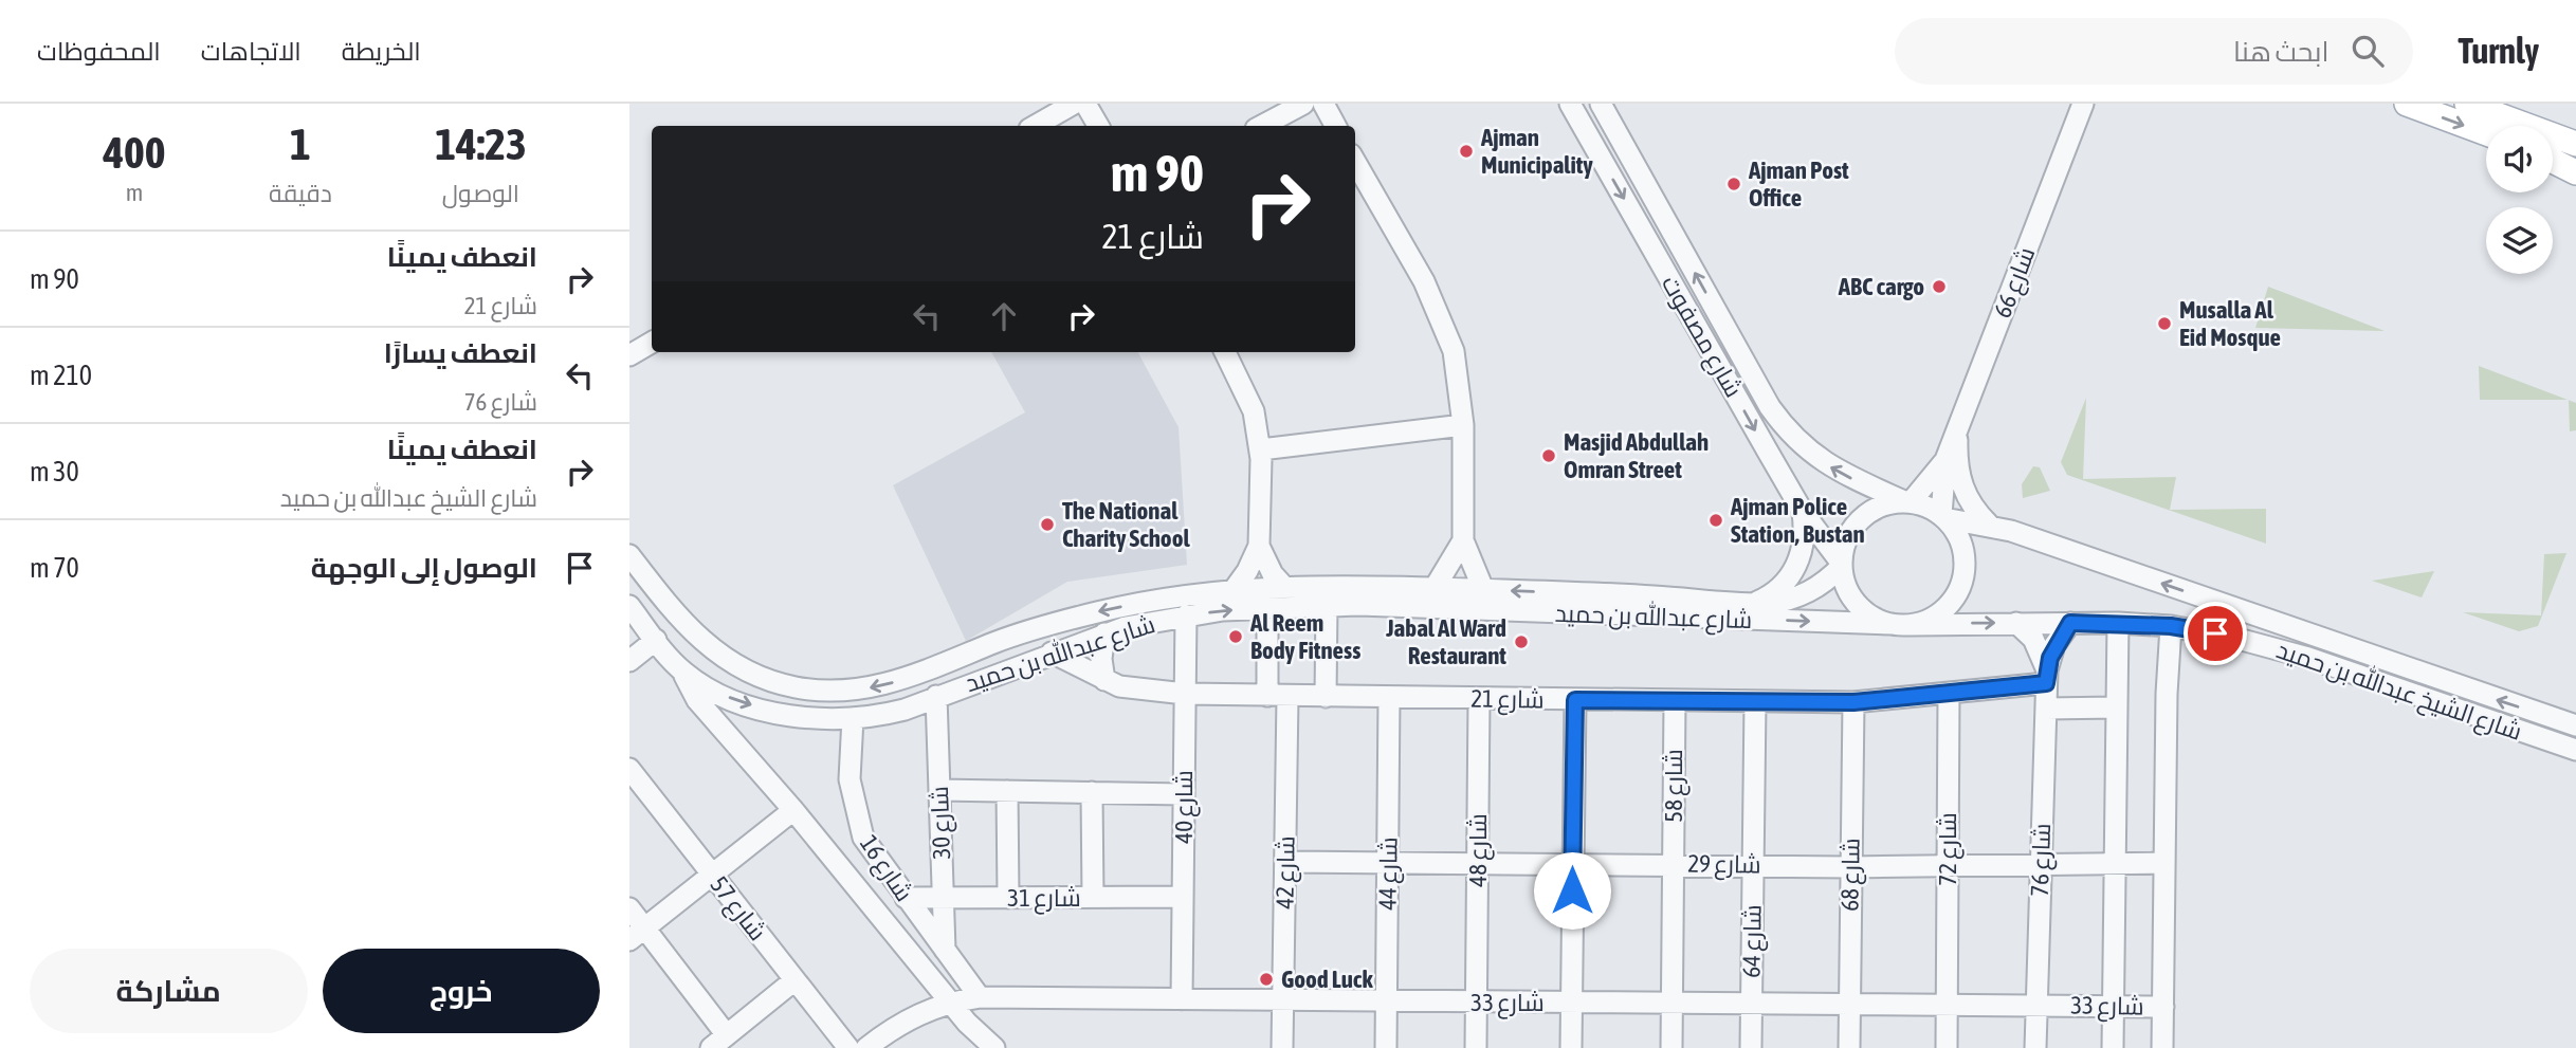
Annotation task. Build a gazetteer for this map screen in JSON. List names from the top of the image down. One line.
{"streets":{"street":["شارع 66","شارع مصفوت","شارع عبدالله بن حميد","شارع الشيخ عبدالله بن حميد","شارع 21","شارع 58","شارع 40","شارع 30","شارع 72","شارع 48","شارع 76","شارع 29","شارع 16","شارع 42","شارع 44","شارع 68","شارع 31","شارع 57","شارع 64","شارع 33"]},"crossings":[["شارع 66","شارع مصفوت"],["شارع 66","شارع عبدالله بن حميد"],["شارع 66","شارع الشيخ عبدالله بن حميد"],["شارع مصفوت","شارع عبدالله بن حميد"],["شارع مصفوت","شارع الشيخ عبدالله بن حميد"],["شارع عبدالله بن حميد","شارع الشيخ عبدالله بن حميد"],["شارع عبدالله بن حميد","شارع 21"],["شارع عبدالله بن حميد","شارع 40"],["شارع عبدالله بن حميد","شارع 30"],["شارع عبدالله بن حميد","شارع 16"],["شارع عبدالله بن حميد","شارع 42"],["شارع الشيخ عبدالله بن حميد","شارع 76"],["شارع 21","شارع 58"],["شارع 21","شارع 40"],["شارع 21","شارع 72"],["شارع 21","شارع 48"],["شارع 21","شارع 76"],["شارع 21","شارع 42"],["شارع 21","شارع 44"],["شارع 21","شارع 68"],["شارع 21","شارع 64"],["شارع 58","شارع 29"],["شارع 58","شارع 33"],["شارع 40","شارع 31"],["شارع 40","شارع 33"],["شارع 30","شارع 16"],["شارع 30","شارع 31"],["شارع 72","شارع 29"],["شارع 72","شارع 33"],["شارع 48","شارع 29"],["شارع 48","شارع 33"],["شارع 76","شارع 29"],["شارع 76","شارع 33"],["شارع 29","شارع 42"],["شارع 29","شارع 44"],["شارع 29","شارع 68"],["شارع 29","شارع 64"],["شارع 16","شارع 31"],["شارع 16","شارع 33"],["شارع 42","شارع 33"],["شارع 44","شارع 33"],["شارع 68","شارع 33"],["شارع 64","شارع 33"]],"places":["Ajman Municipality","Ajman Post Office","ABC cargo","Musalla Al Eid Mosque","Masjid Abdullah Omran Street","Ajman Police Station, Bustan","The National Charity School","Al Reem Body Fitness","Jabal Al Ward Restaurant","Good Luck"],"page":{"header":"Turnly","search":"ابحث هنا","nav":["الخريطة","الاتجاهات","المحفوظات"],"eta":["14:23","الوصول","1","دقيقة","400","m"],"turn":["90 m","شارع 21"],"list":[{"name":"انعطف يمينًا","note":"شارع 21","value":"90 m"},{"name":"انعطف يسارًا","note":"شارع 76","value":"210 m"},{"name":"انعطف يمينًا","note":"شارع الشيخ عبدالله بن حميد","value":"30 m"},{"name":"الوصول إلى الوجهة","value":"70 m"}],"buttons":["خروج","مشاركة"]}}
